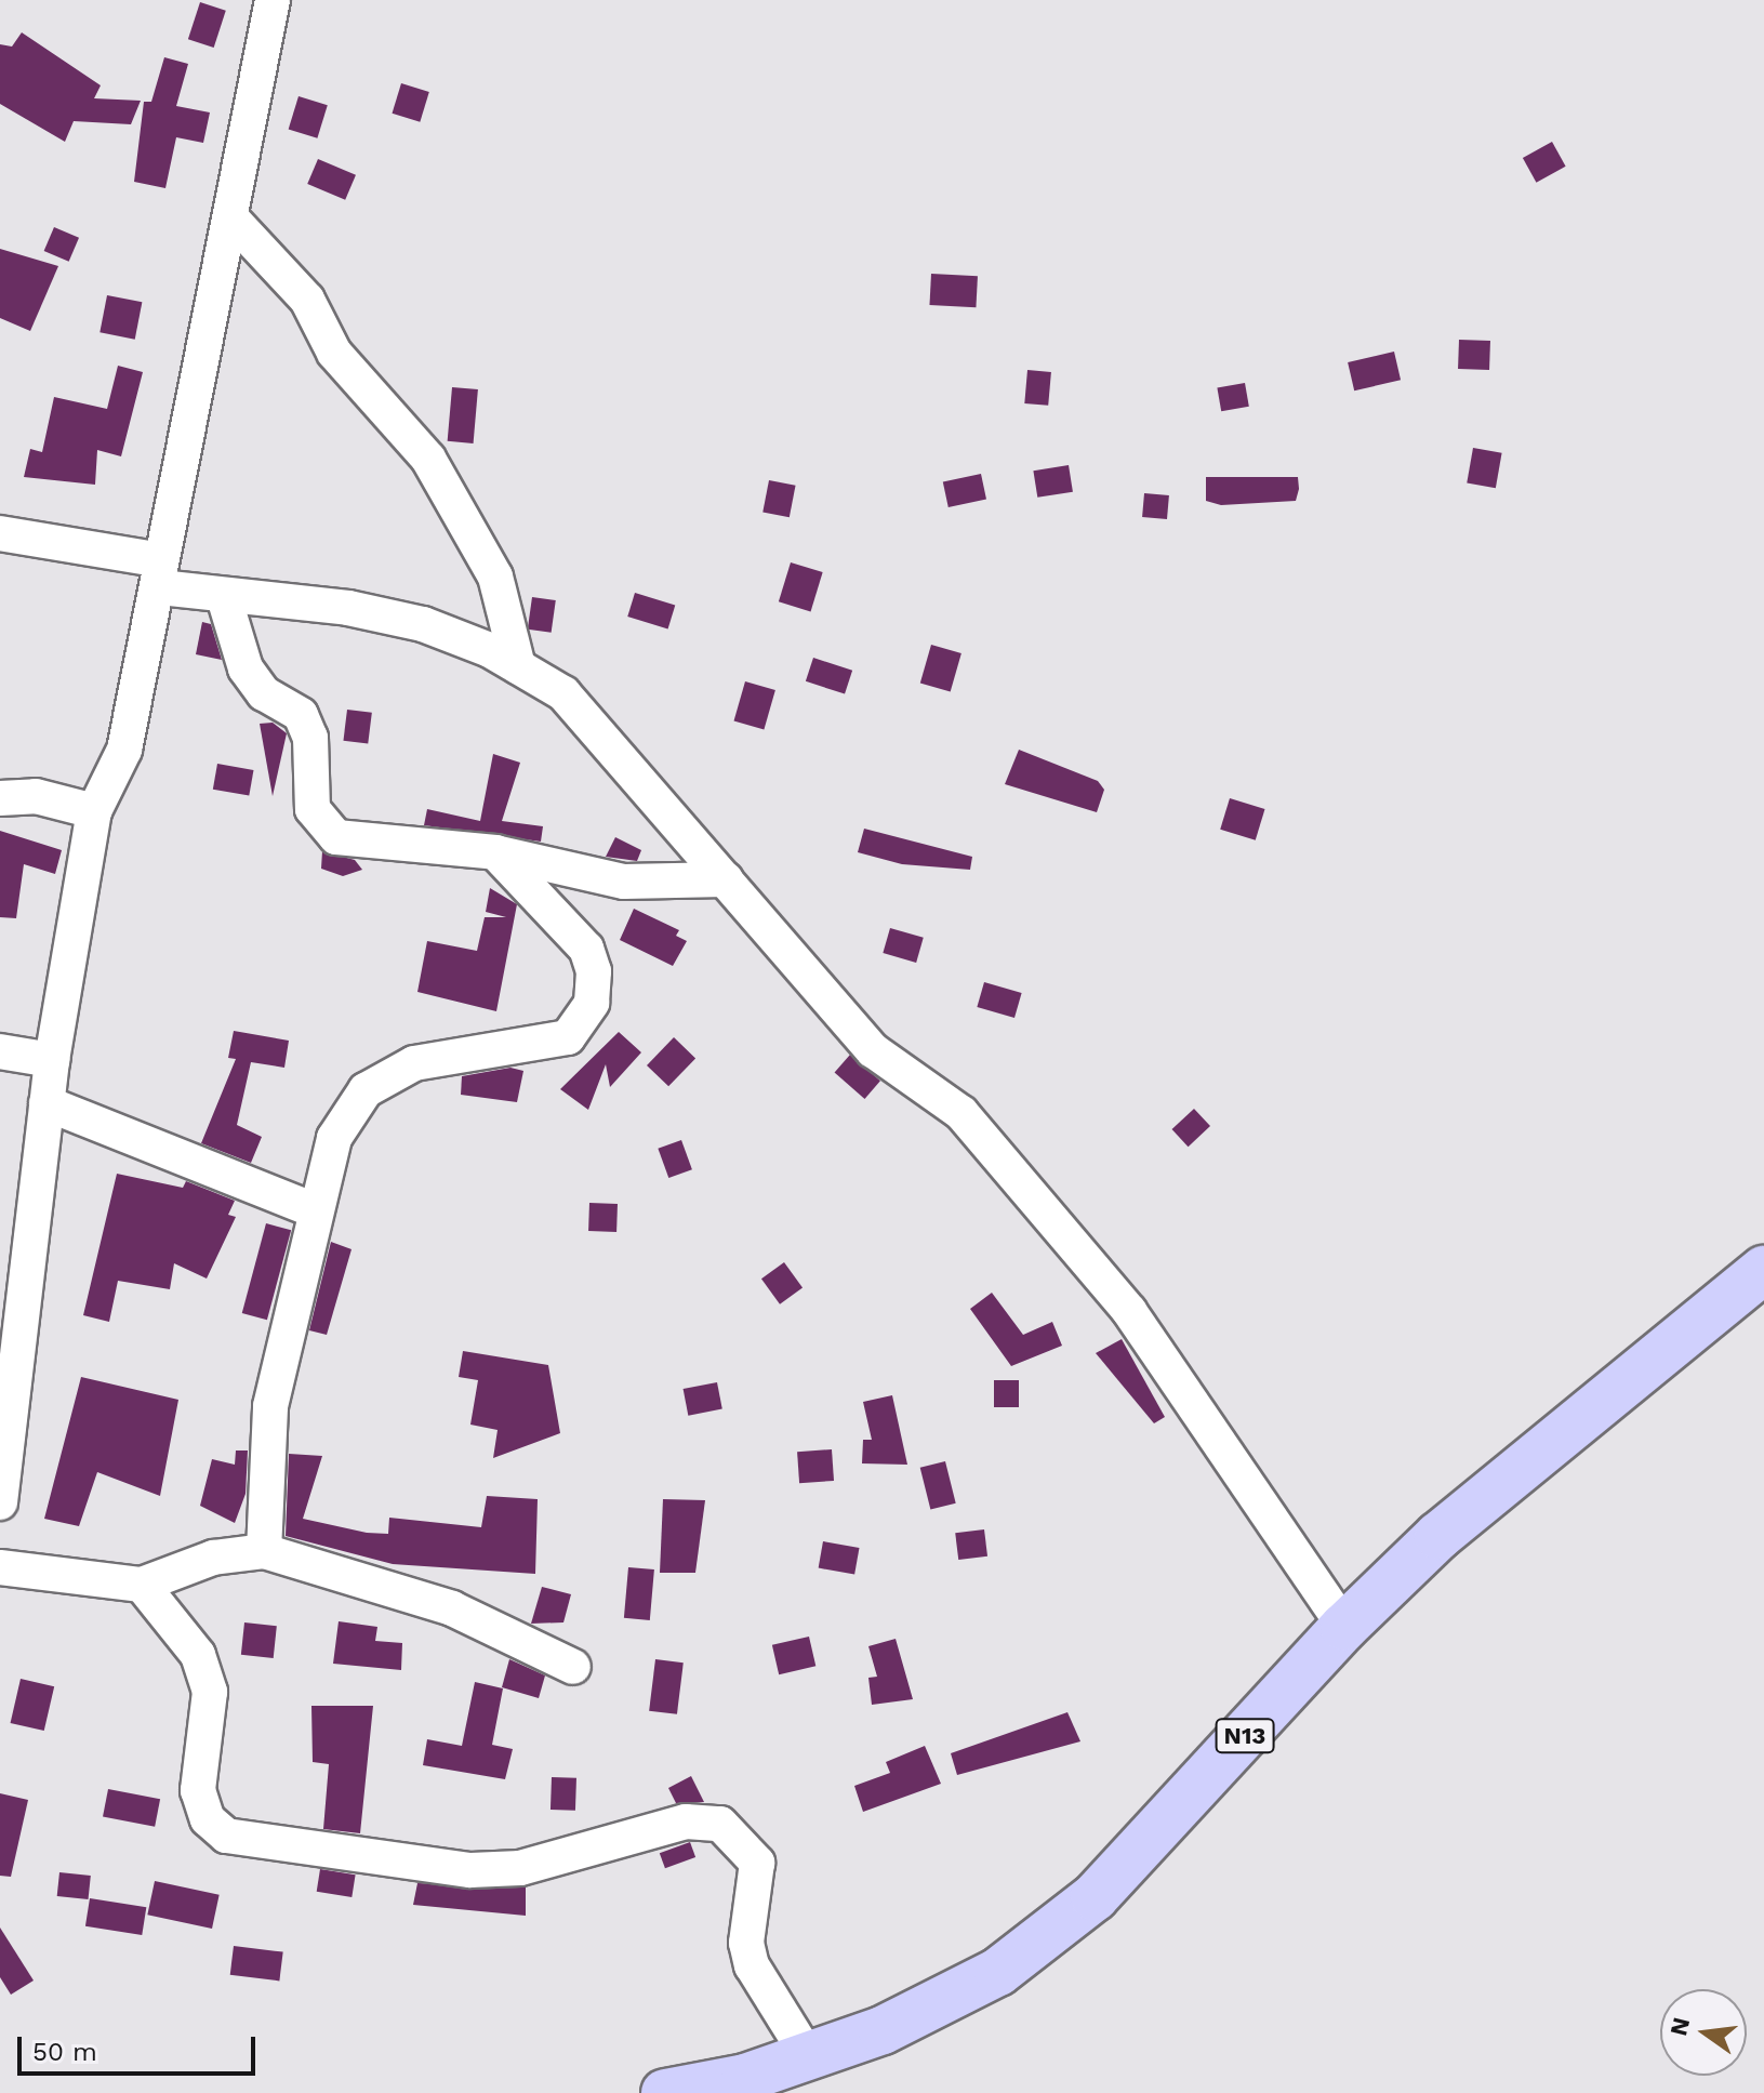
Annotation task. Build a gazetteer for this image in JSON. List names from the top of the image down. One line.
{"streets":{"main road":["N13"]},"scale_bar":"50 m","north":"left"}
